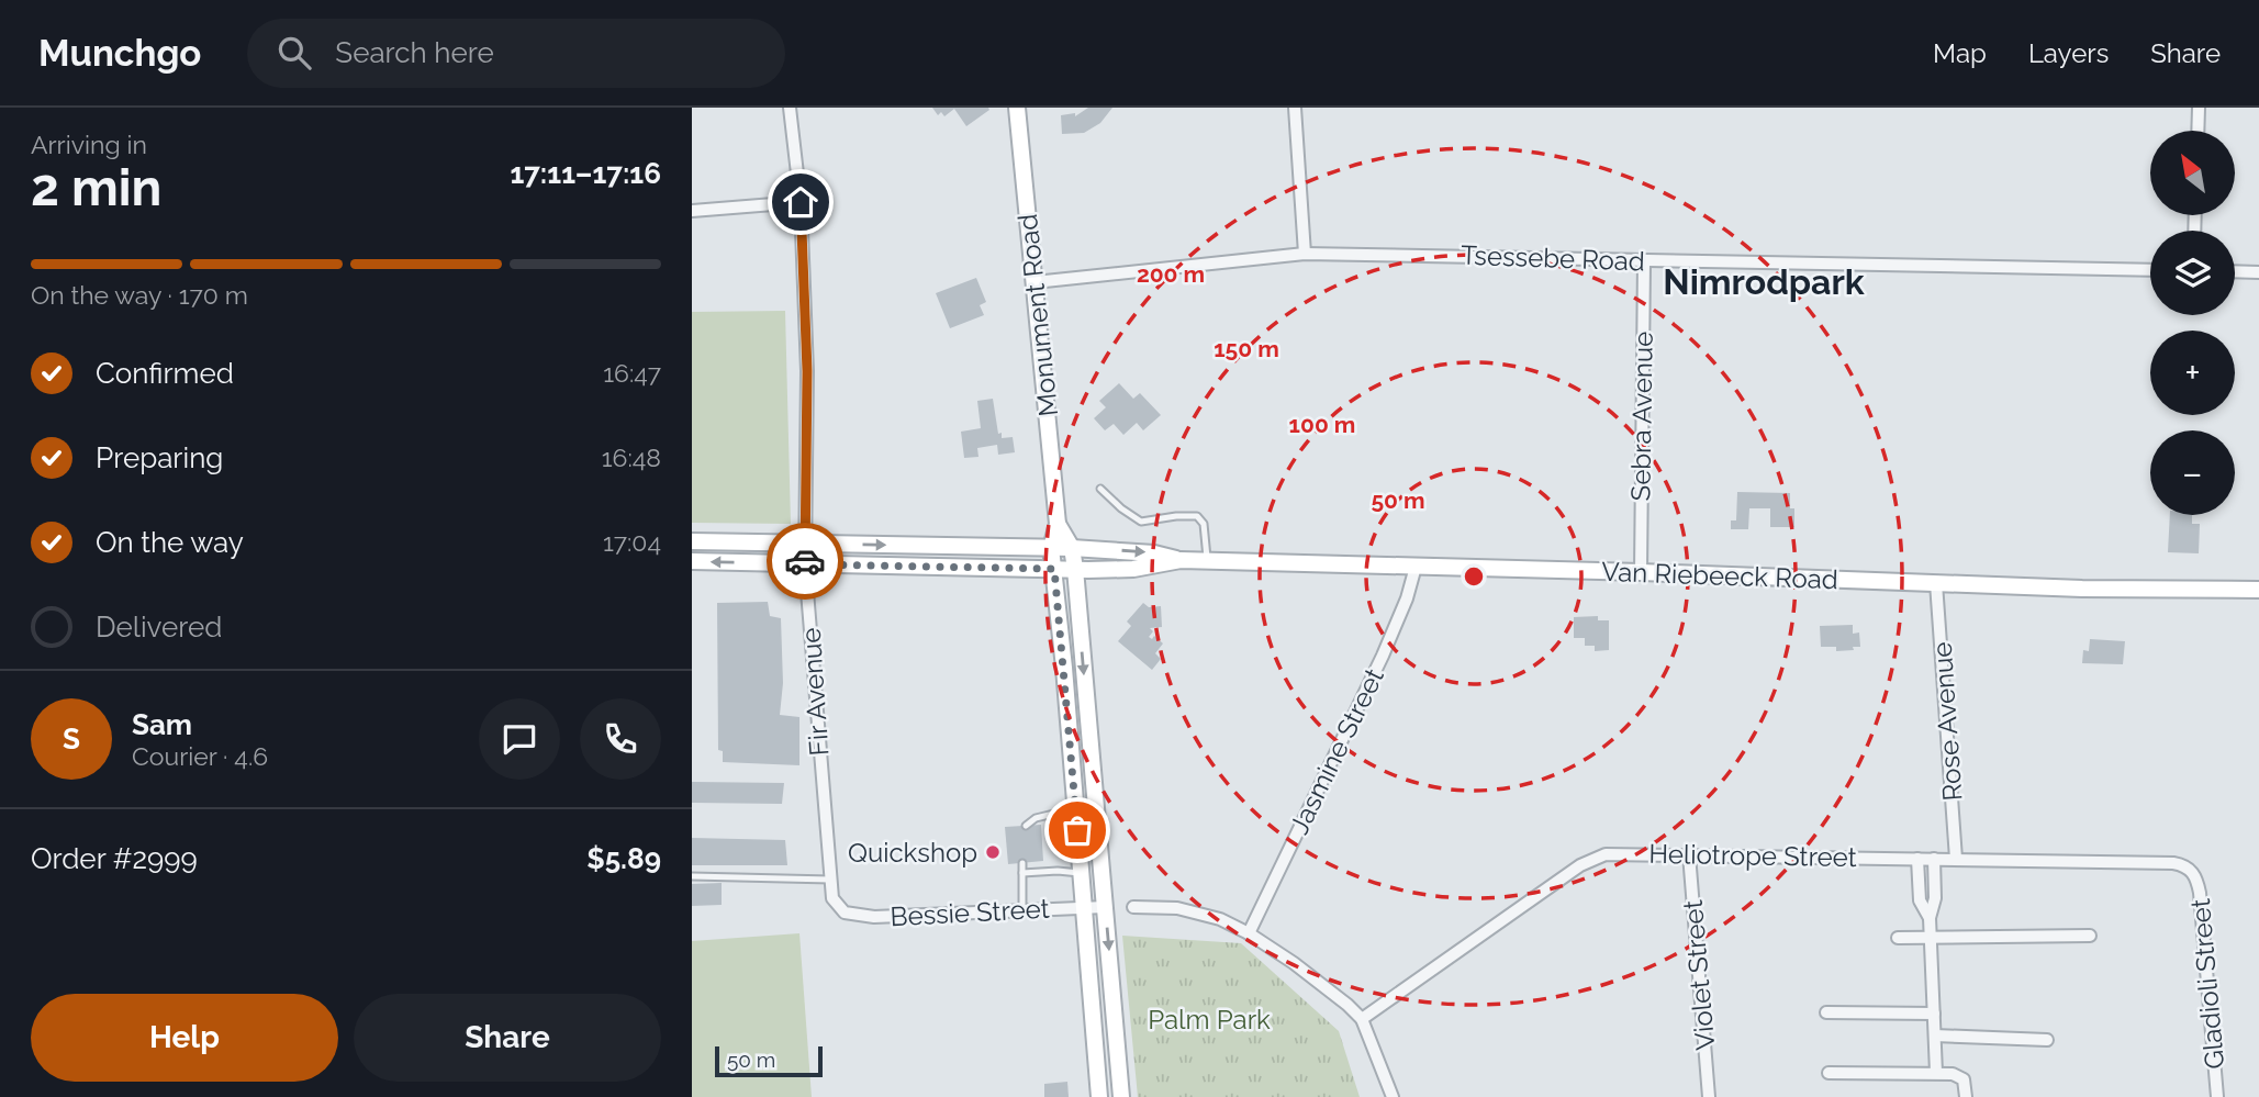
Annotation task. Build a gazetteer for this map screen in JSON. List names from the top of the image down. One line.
{"streets":{"street":["Tsessebe Road","Monument Road","Sebra Avenue","Van Riebeeck Road","Fir Avenue","Rose Avenue","Jasmine Street","Heliotrope Street","Bessie Street","Violet Street","Gladioli Street"]},"crossings":[["Tsessebe Road","Monument Road"],["Tsessebe Road","Sebra Avenue"],["Monument Road","Van Riebeeck Road"],["Monument Road","Bessie Street"],["Sebra Avenue","Van Riebeeck Road"],["Van Riebeeck Road","Fir Avenue"],["Van Riebeeck Road","Rose Avenue"],["Van Riebeeck Road","Jasmine Street"],["Fir Avenue","Bessie Street"],["Rose Avenue","Heliotrope Street"],["Heliotrope Street","Violet Street"],["Heliotrope Street","Gladioli Street"]],"districts":["Nimrodpark"],"parks":["Palm Park"],"places":["Quickshop"],"scale_bar":"50 m","north":"top left","page":{"header":"Munchgo","search":"Search here","nav":["Map","Layers","Share"],"heading":["2 min","Arriving in","17:11–17:16"],"panel":["Sam","Courier · 4.6","Order #2999","$5.89"],"map_buttons":["+","−"],"bar":"On the way · 170 m","list":[["Confirmed","16:47"],["Preparing","16:48"],["On the way","17:04"],"Delivered"],"round":"S","buttons":["Help","Share"],"scale":"50 m"},"rings":["200 m","150 m","100 m","50 m"]}
